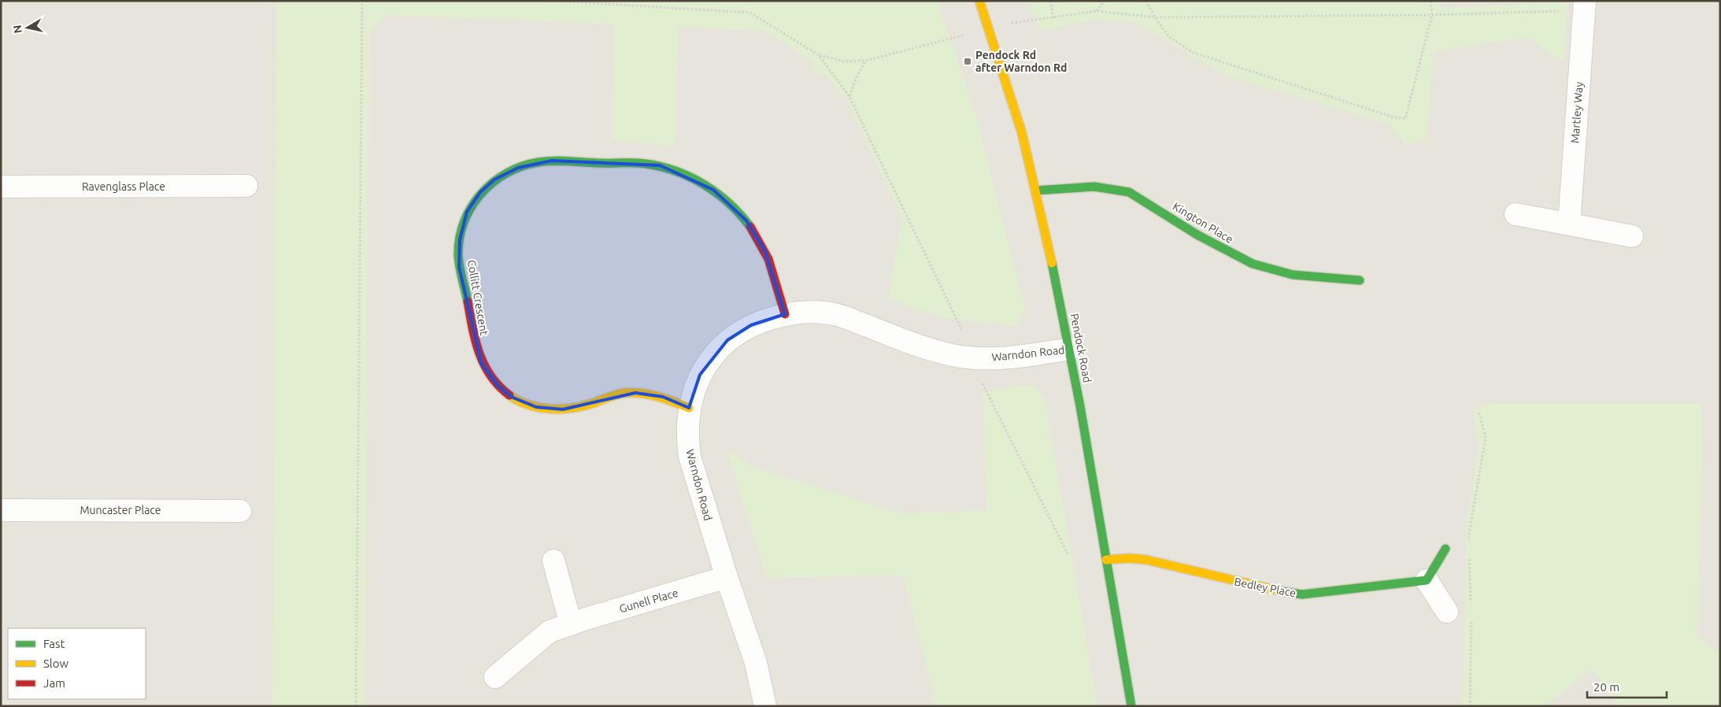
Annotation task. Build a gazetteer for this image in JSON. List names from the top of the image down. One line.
{"streets":{"street":["Martley Way","Ravenglass Place","Kington Place","Collitt Crescent","Pendock Road","Warndon Road","Muncaster Place","Bedley Place","Gunell Place"]},"crossings":[["Kington Place","Pendock Road"],["Collitt Crescent","Warndon Road"],["Pendock Road","Warndon Road"],["Pendock Road","Bedley Place"],["Warndon Road","Gunell Place"]],"places":{"transit":["Pendock Rd after Warndon Rd"]},"legend":["Fast","Slow","Jam"],"scale_bar":"20 m","north":"left"}
